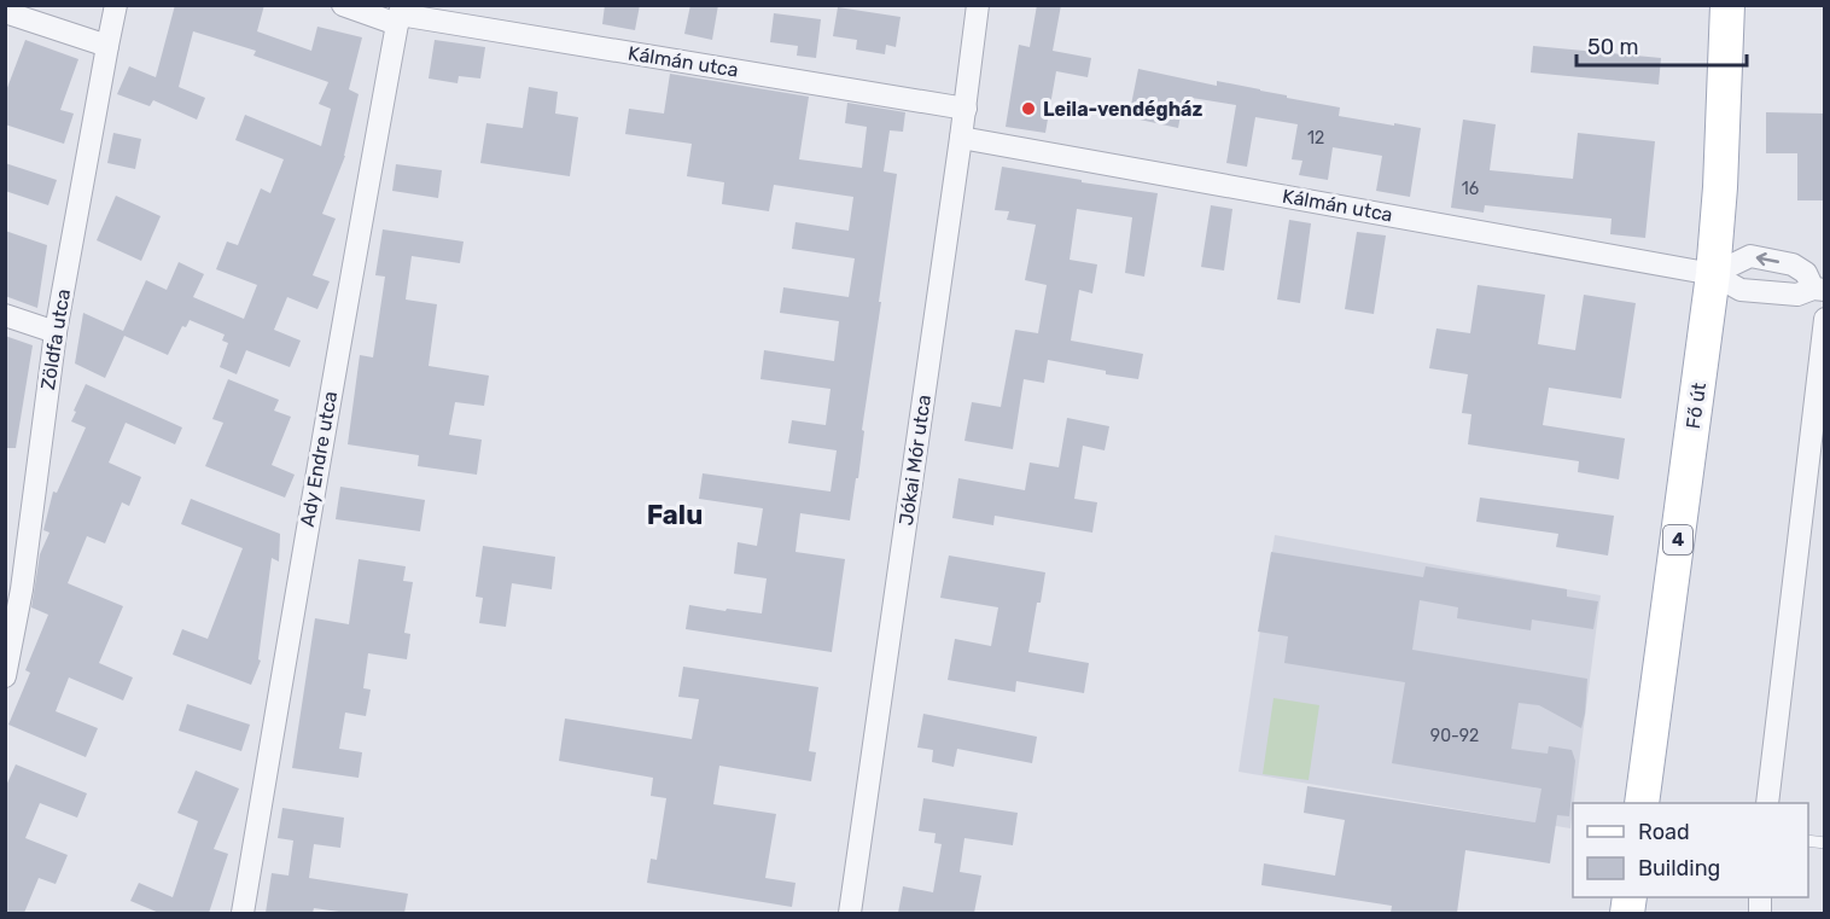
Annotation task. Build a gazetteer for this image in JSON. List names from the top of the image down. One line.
{"streets":{"main road":["Fő út","4"],"street":["Kálmán utca","Zöldfa utca","Ady Endre utca","Jókai Mór utca"]},"crossings":[["Kálmán utca","Fő út"],["Kálmán utca","Ady Endre utca"],["Kálmán utca","Jókai Mór utca"]],"districts":["Falu"],"places":["Leila-vendégház"],"house_numbers":["12","16","90-92"],"legend":["Road","Building"],"scale_bar":"50 m"}
